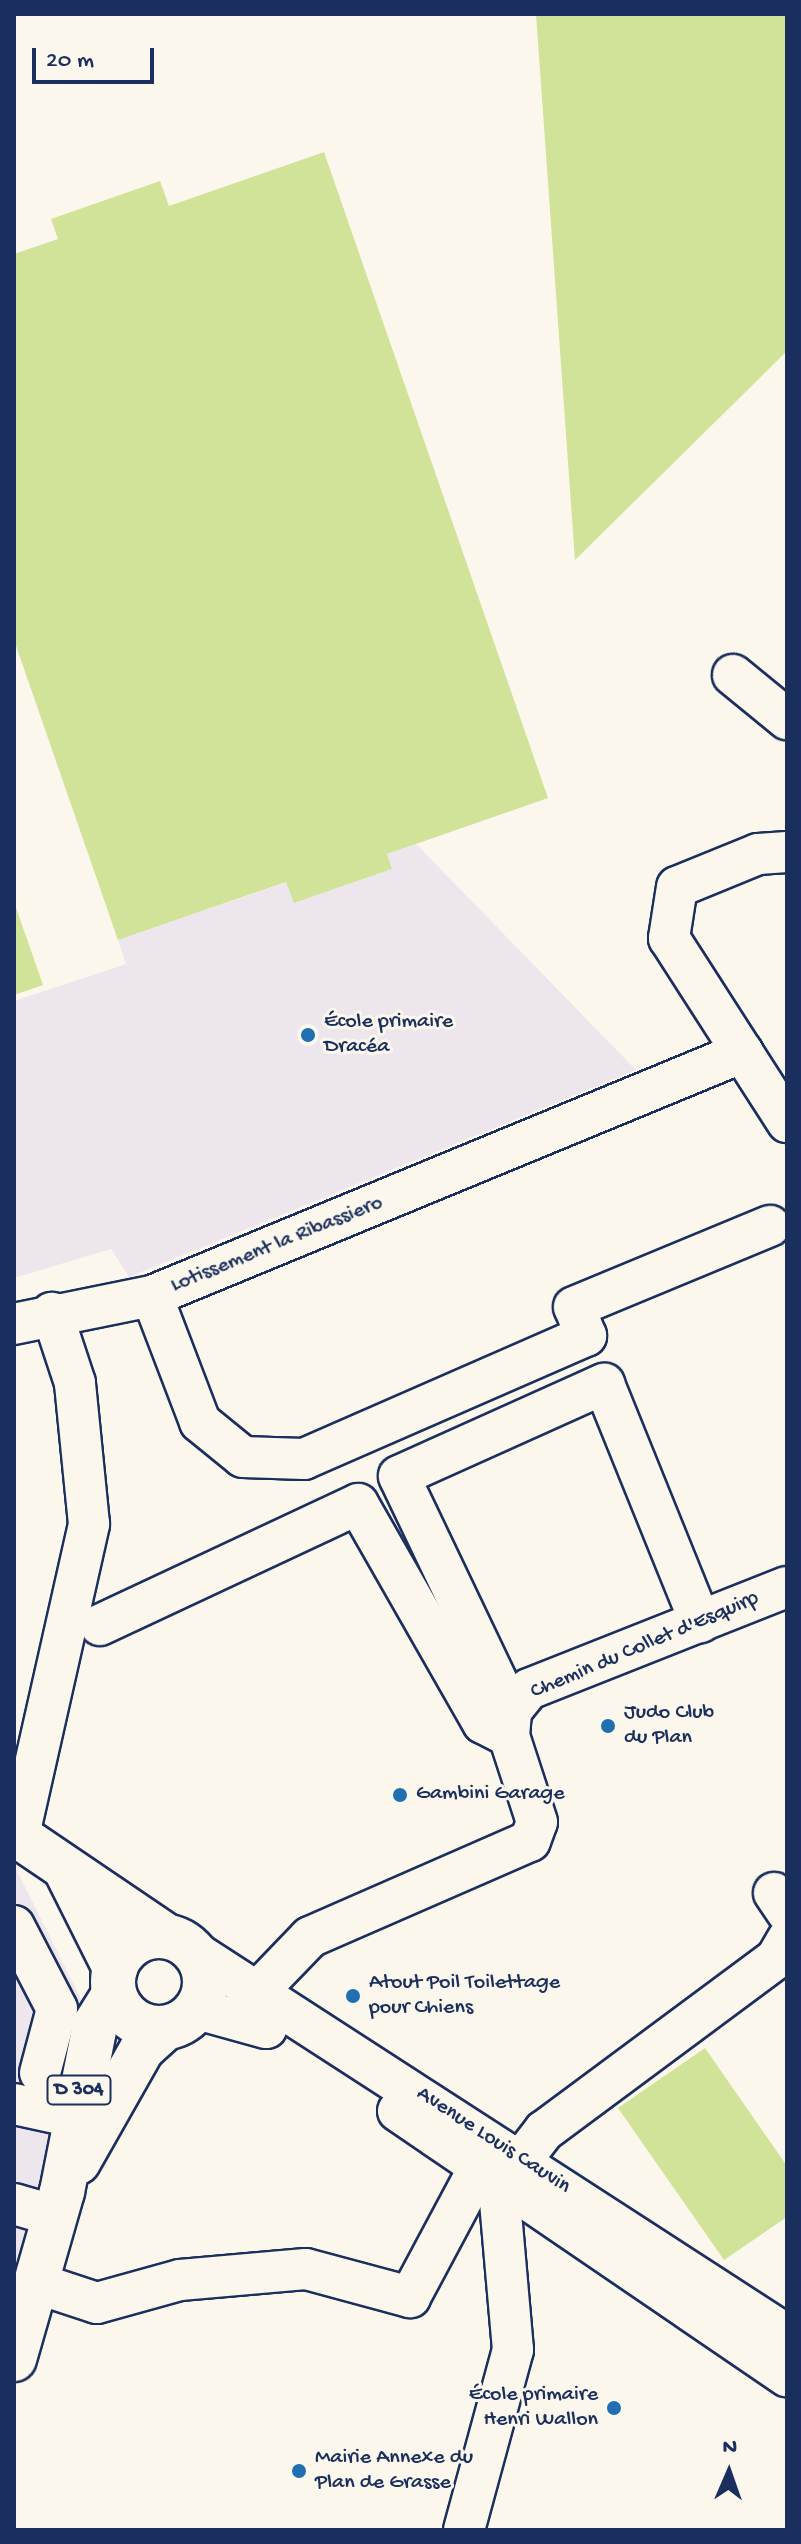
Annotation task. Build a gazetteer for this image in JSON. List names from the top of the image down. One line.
{"streets":{"main road":["D 304"],"street":["Lotissement la Ribassiero","Chemin du Collet d'Esquirp","Avenue Louis Cauvin"]},"crossings":[["D 304","Avenue Louis Cauvin"]],"places":["École primaire Dracéa","Judo Club du Plan","Gambini Garage","Atout Poil Toilettage pour Chiens","École primaire Henri Wallon","Mairie Annexe du Plan de Grasse"],"scale_bar":"20 m","north":"top"}
